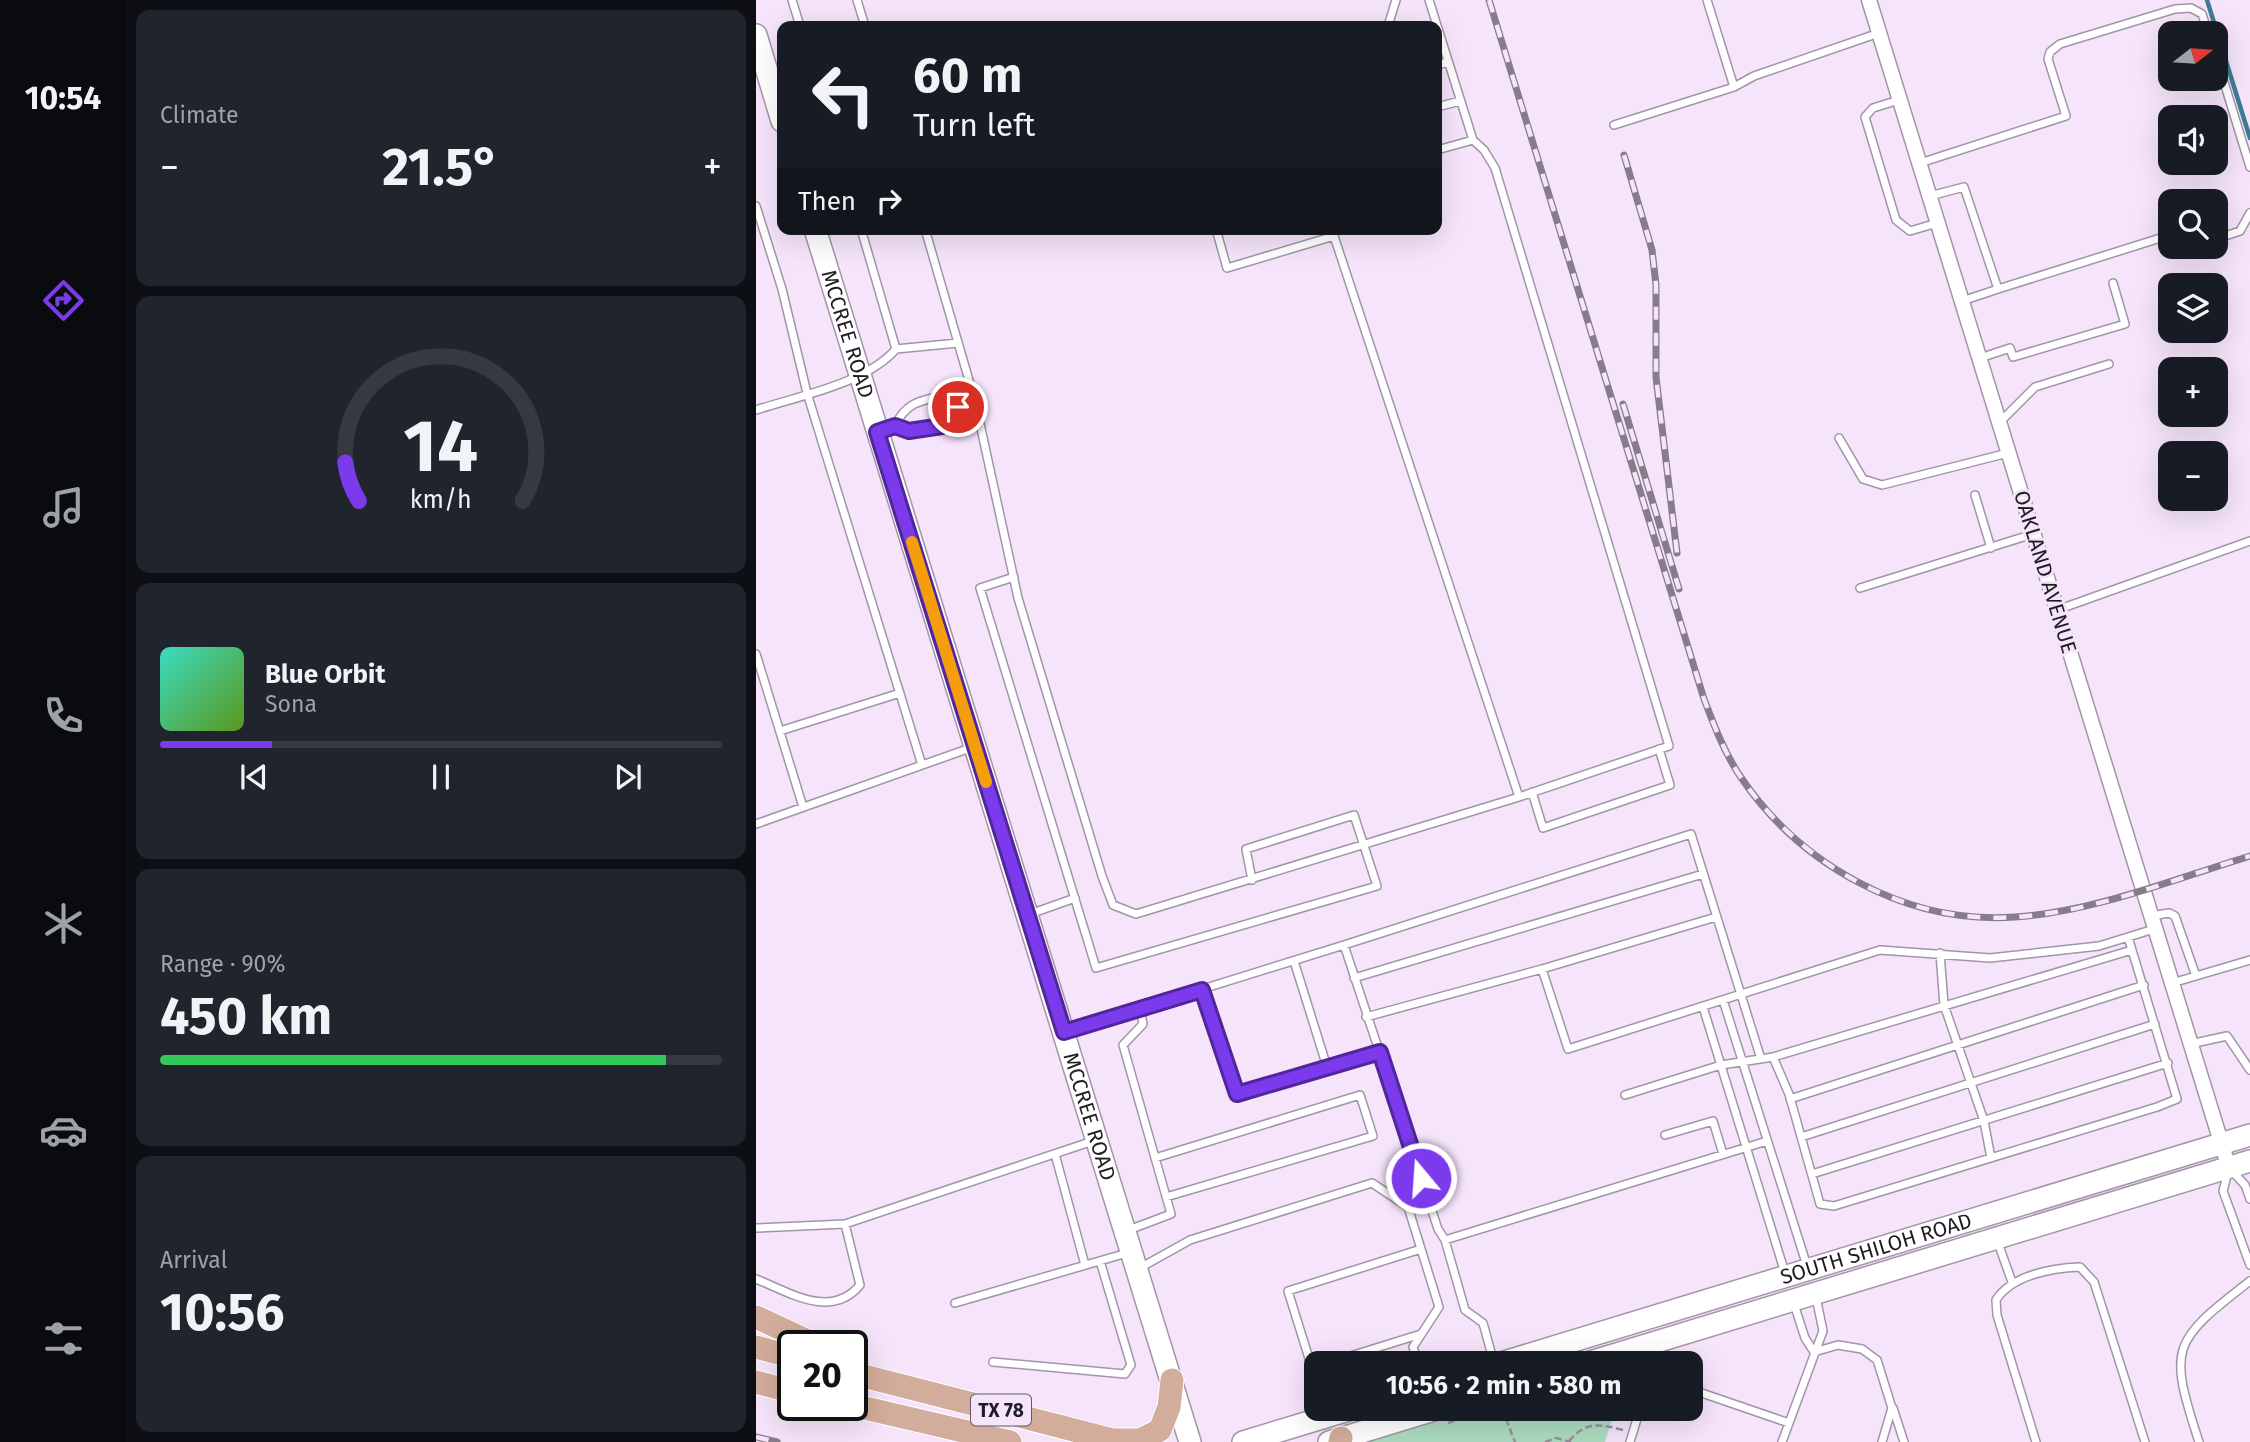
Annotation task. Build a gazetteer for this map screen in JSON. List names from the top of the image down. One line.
{"streets":{"main road":["MCCREE ROAD","SOUTH SHILOH ROAD","TX 78"],"street":["OAKLAND AVENUE"]},"crossings":[["OAKLAND AVENUE","SOUTH SHILOH ROAD"]],"north":"right","page":{"tabs":"10:54","tile":["Climate",["Range · 90%","450 km"],["Arrival","10:56"]],"map_buttons":["+","−"],"turn":["60 m","Turn left"],"heat":["−","21.5°","+"],"then":"Then","song":["Blue Orbit","Sona"],"limit":"20","trip":"10:56 · 2 min · 580 m","gauge":["14","km/h"]}}
